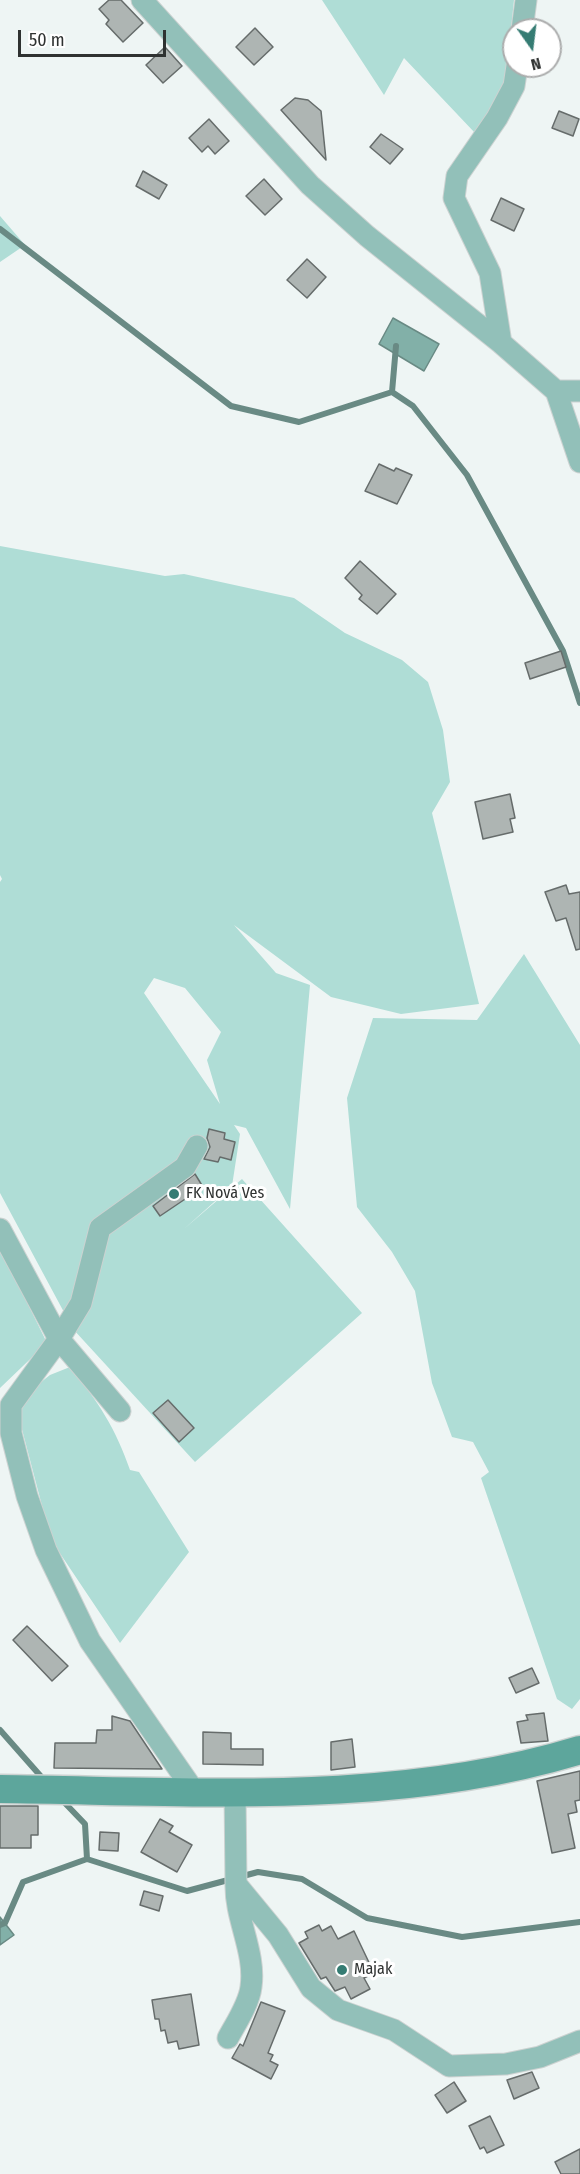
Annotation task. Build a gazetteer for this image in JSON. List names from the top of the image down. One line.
{"places":["FK Nová Ves","Majak"],"scale_bar":"50 m","north":"bottom"}
